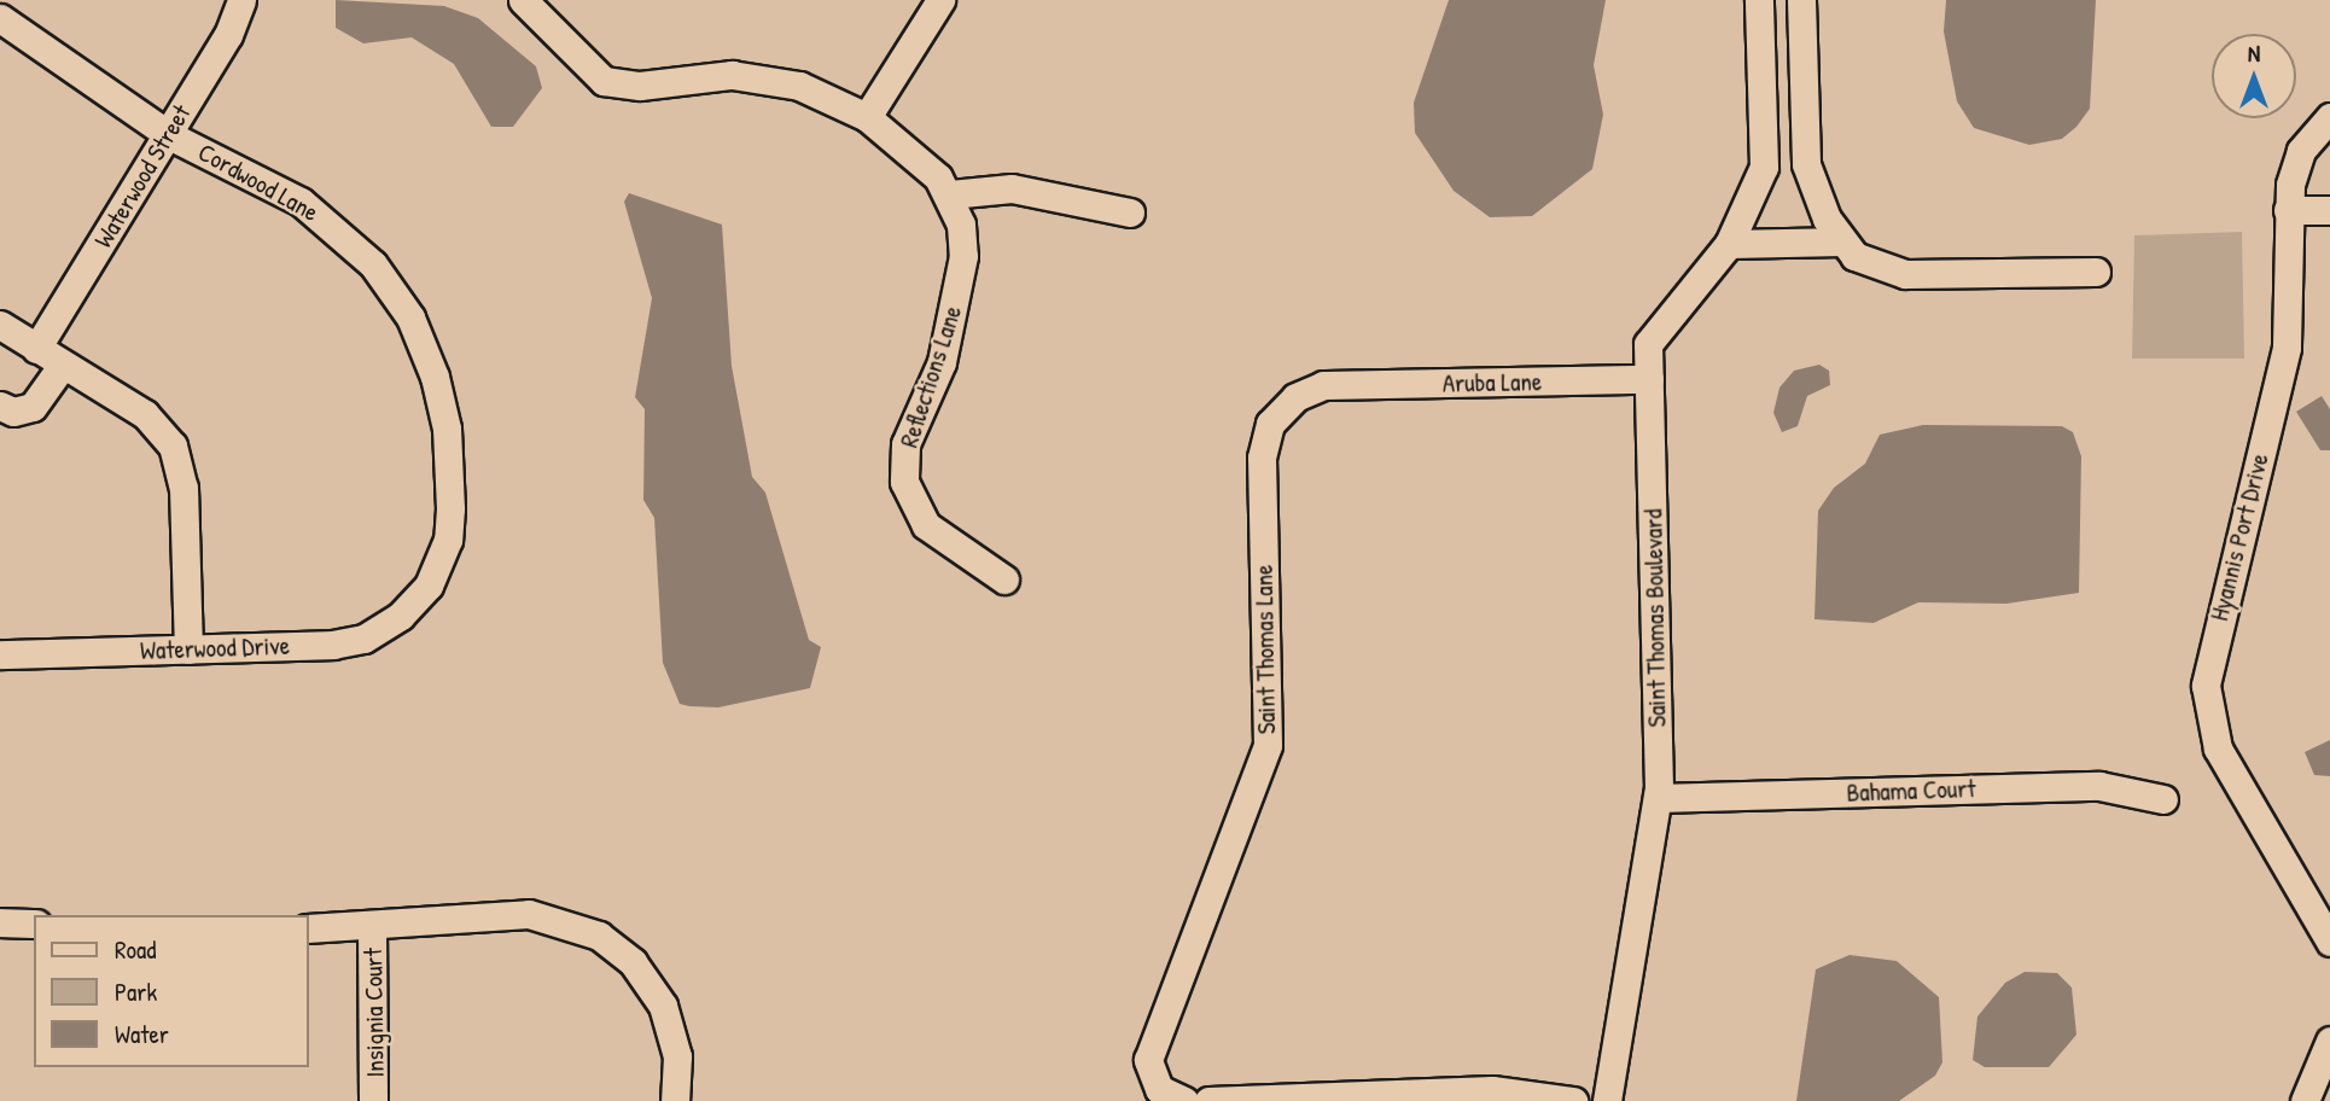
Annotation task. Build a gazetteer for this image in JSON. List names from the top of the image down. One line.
{"streets":{"street":["Waterwood Street","Cordwood Lane","Reflections Lane","Aruba Lane","Hyannis Port Drive","Saint Thomas Boulevard","Waterwood Drive","Saint Thomas Lane","Bahama Court","Insignia Court"]},"crossings":[["Waterwood Street","Cordwood Lane"],["Cordwood Lane","Waterwood Drive"],["Aruba Lane","Saint Thomas Boulevard"],["Aruba Lane","Saint Thomas Lane"],["Saint Thomas Boulevard","Bahama Court"]],"legend":["Road","Park","Water"],"north":"top"}
